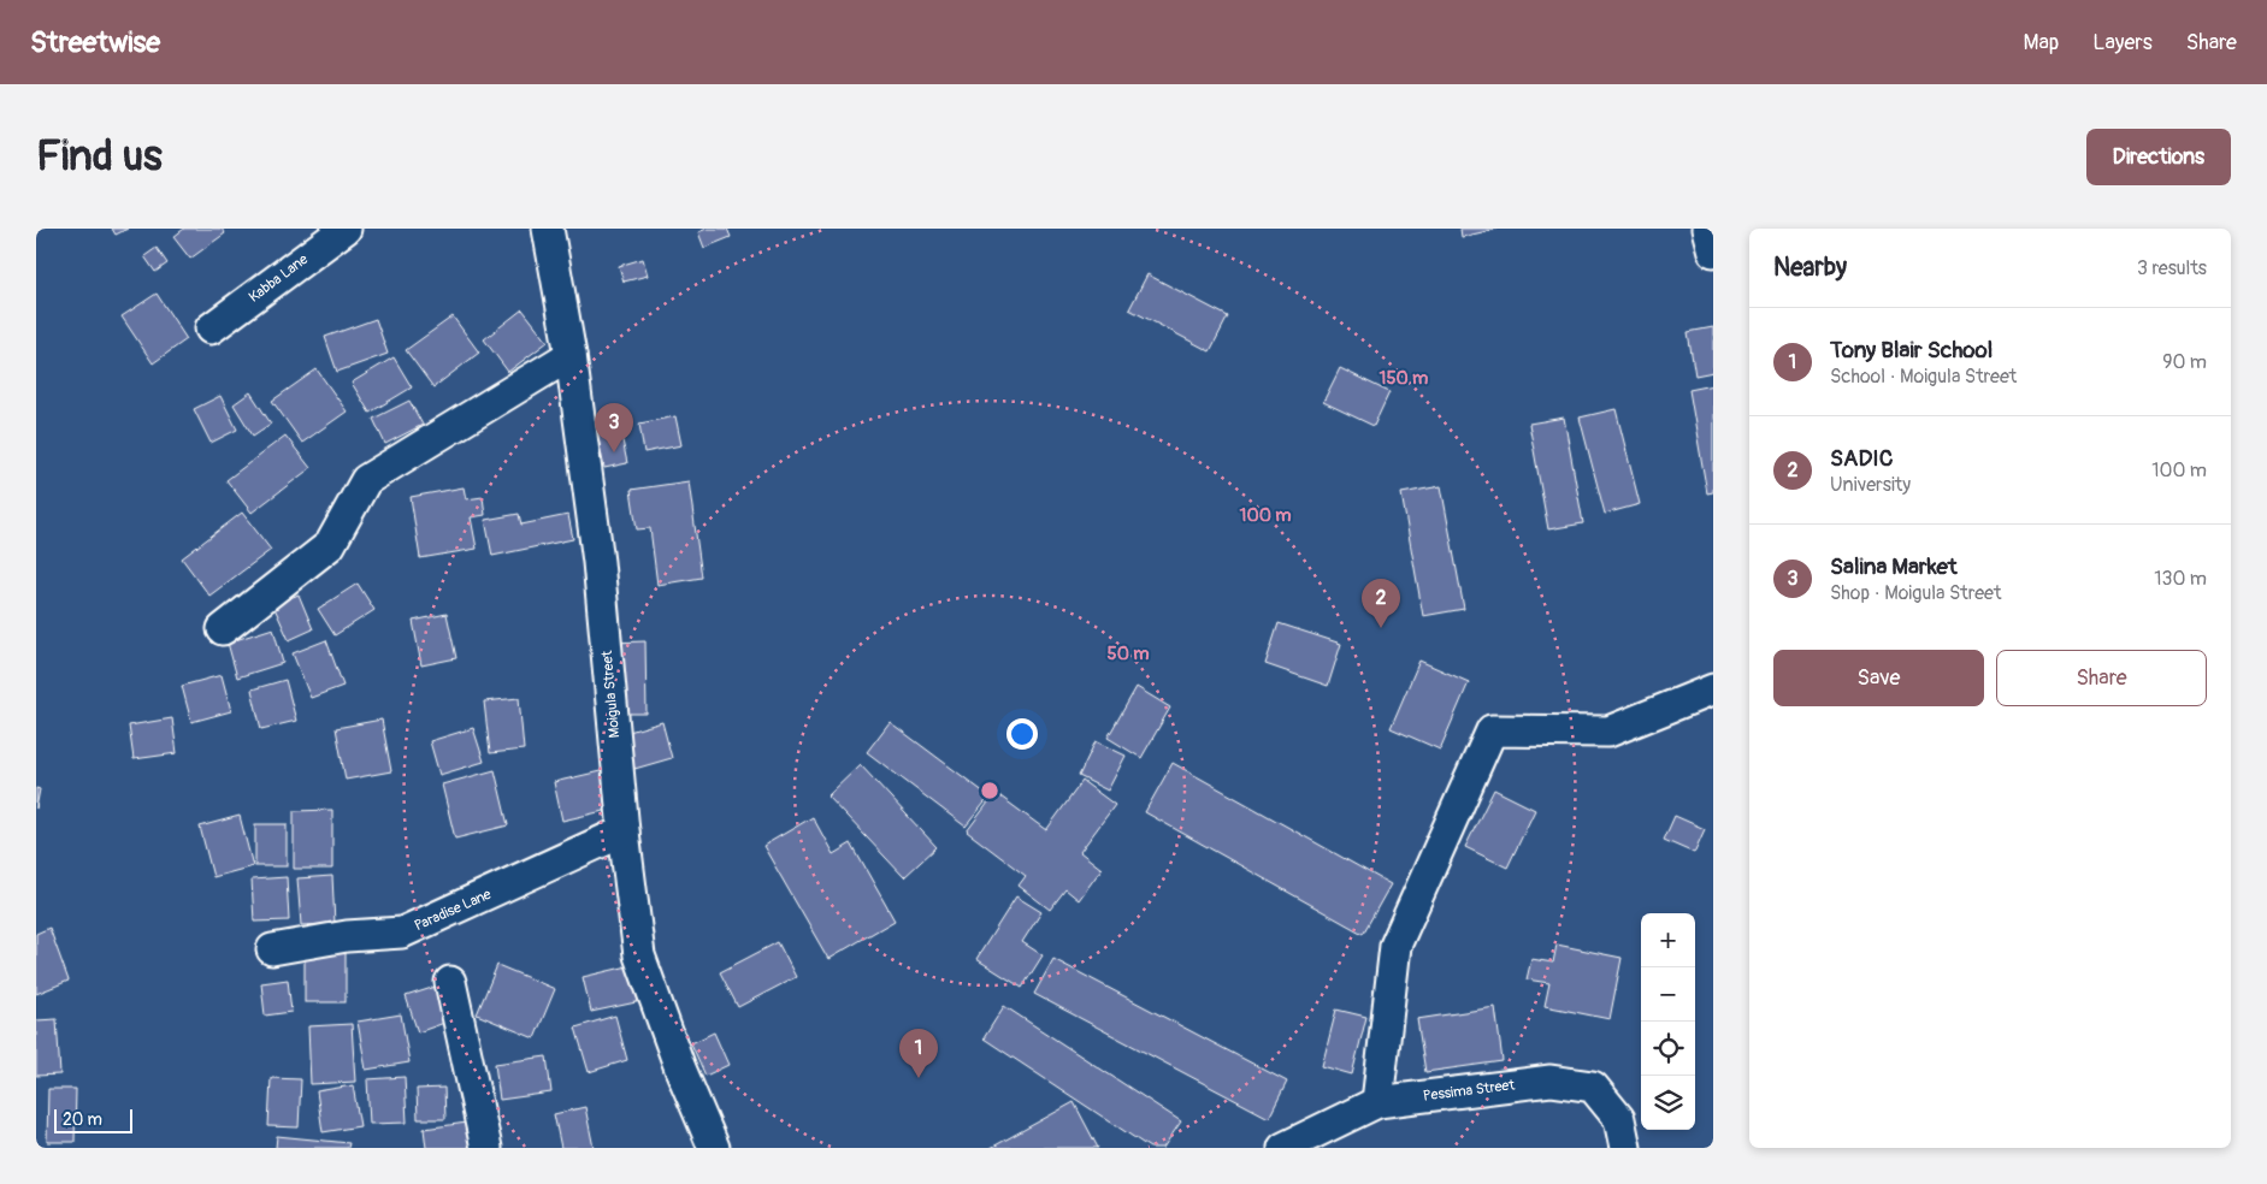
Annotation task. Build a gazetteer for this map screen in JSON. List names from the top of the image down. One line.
{"streets":{"street":["Kabba Lane","Moigula Street","Paradise Lane","Pessima Street"]},"crossings":[["Moigula Street","Paradise Lane"]],"scale_bar":"20 m","page":{"header":"Streetwise","nav":["Map","Layers","Share"],"buttons":["Directions",["Save","Share"]],"title":"Find us","heading":["Nearby","3 results"],"list":[{"mark":"1","name":"Tony Blair School","note":"School · Moigula Street","value":"90 m"},{"mark":"2","name":"SADIC","note":"University","value":"100 m"},{"mark":"3","name":"Salina Market","note":"Shop · Moigula Street","value":"130 m"}],"pins":["3","2","1"],"map_buttons":["+","−"],"scale":"20 m"},"rings":["150 m","100 m","50 m"]}
